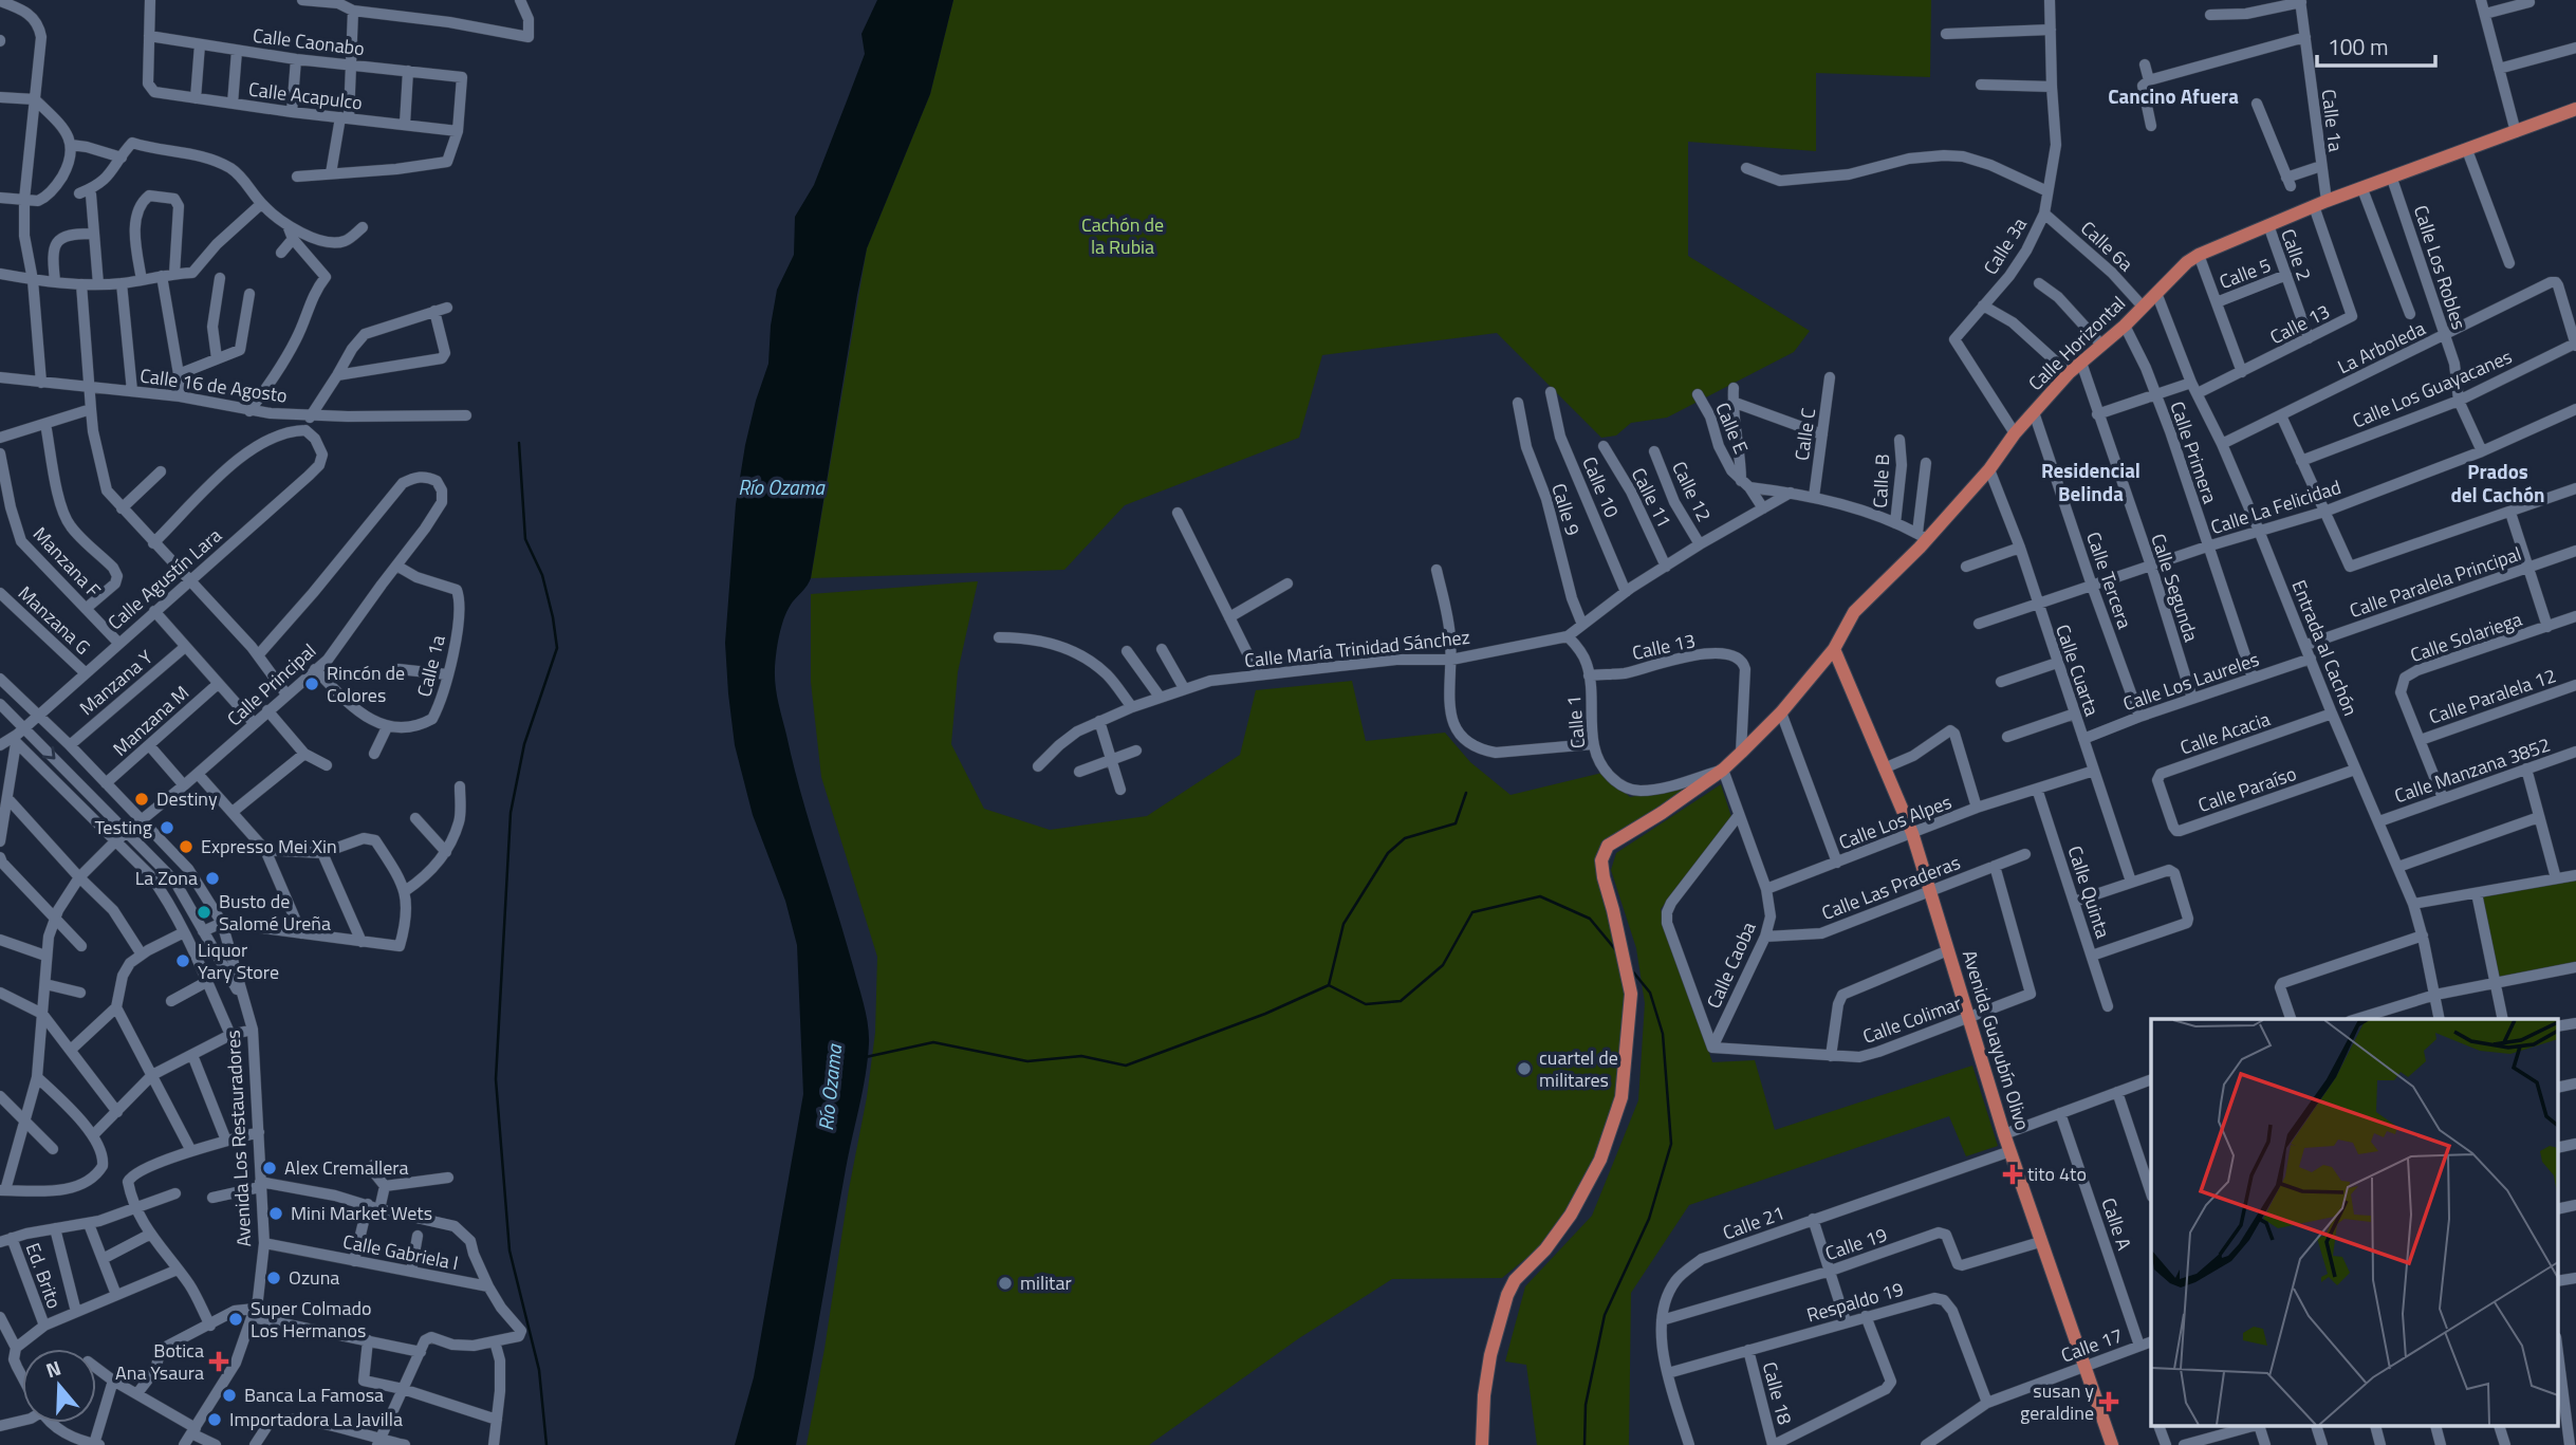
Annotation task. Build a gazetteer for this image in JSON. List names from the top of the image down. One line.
{"streets":{"main road":["Calle Horizontal","Avenida Guayubín Olivo"],"street":["Calle Caonabo","Calle Acapulco","Calle 1a","Calle 3a","Calle 6a","Calle 2","Calle Los Robles","Calle 5","Calle 13","La Arboleda","Calle 16 de Agosto","Calle Los Guayacanes","Calle E","Calle C","Calle Primera","Calle B","Calle 10","Calle 12","Calle 11","Calle La Felicidad","Calle 9","Manzana F","Calle Agustín Lara","Calle Tercera","Calle Paralela Principal","Calle Segunda","Manzana G","Calle Solariega","Entrada al Cachón","Calle María Trinidad Sánchez","Calle Cuarta","Calle Los Laureles","Manzana Y","Calle Principal","Calle Paralela 12","Manzana M","Calle 1","Calle Acacia","Calle Manzana 3852","Calle Paraíso","Calle Los Alpes","Calle Las Praderas","Calle Quinta","Calle Caoba","Calle Colimar","Avenida Los Restauradores","Calle 21","Calle A","Calle 19","Calle Gabriela I","Ed. Brito","Respaldo 19","Calle 17","Calle 18"]},"crossings":[["Calle Caonabo","Calle Acapulco"],["Calle 1a","Calle 13"],["Calle 1a","Calle Horizontal"],["Calle 1a","Calle Principal"],["Calle 3a","Calle 6a"],["Calle 3a","Calle Horizontal"],["Calle 6a","Calle Horizontal"],["Calle 2","Calle 5"],["Calle 2","Calle 13"],["Calle 2","Calle Horizontal"],["Calle Los Robles","Calle Horizontal"],["Calle Los Robles","La Arboleda"],["Calle Los Robles","Calle Los Guayacanes"],["Calle Los Robles","Calle La Felicidad"],["Calle 13","Calle Horizontal"],["Calle 13","Entrada al Cachón"],["Calle 13","Calle 1"],["Calle 13","Calle Caoba"],["Calle Horizontal","Calle Primera"],["Calle Horizontal","Calle Tercera"],["Calle Horizontal","Calle Segunda"],["Calle Horizontal","Entrada al Cachón"],["Calle Horizontal","Calle Cuarta"],["Calle Horizontal","Calle 1"],["Calle Horizontal","Calle Caoba"],["Calle Horizontal","Avenida Guayubín Olivo"],["La Arboleda","Calle Los Guayacanes"],["La Arboleda","Entrada al Cachón"],["Calle E","Calle María Trinidad Sánchez"],["Calle Primera","Calle La Felicidad"],["Calle Primera","Calle Los Laureles"],["Calle 10","Calle María Trinidad Sánchez"],["Calle 12","Calle María Trinidad Sánchez"],["Calle 11","Calle María Trinidad Sánchez"],["Calle La Felicidad","Calle Tercera"],["Calle La Felicidad","Calle Segunda"],["Calle La Felicidad","Entrada al Cachón"],["Calle La Felicidad","Calle Cuarta"],["Calle 9","Calle María Trinidad Sánchez"],["Manzana F","Calle Agustín Lara"],["Calle Agustín Lara","Manzana G"],["Calle Agustín Lara","Avenida Los Restauradores"],["Calle Tercera","Calle Los Laureles"],["Calle Paralela Principal","Entrada al Cachón"],["Calle Segunda","Calle Los Laureles"],["Calle Solariega","Calle Paralela 12"],["Calle Solariega","Calle Manzana 3852"],["Entrada al Cachón","Calle Los Laureles"],["Entrada al Cachón","Calle Acacia"],["Entrada al Cachón","Calle Manzana 3852"],["Entrada al Cachón","Calle Paraíso"],["Calle María Trinidad Sánchez","Calle 1"],["Calle Cuarta","Calle Los Laureles"],["Calle Cuarta","Calle Los Alpes"],["Manzana Y","Avenida Los Restauradores"],["Calle Principal","Avenida Los Restauradores"],["Manzana M","Avenida Los Restauradores"],["Calle 1","Calle Caoba"],["Calle Acacia","Calle Paraíso"],["Calle Los Alpes","Calle Quinta"],["Calle Los Alpes","Calle Caoba"],["Calle Los Alpes","Avenida Guayubín Olivo"],["Calle Las Praderas","Calle Caoba"],["Calle Las Praderas","Calle Colimar"],["Calle Las Praderas","Avenida Guayubín Olivo"],["Calle Caoba","Calle Colimar"],["Calle Colimar","Avenida Guayubín Olivo"],["Avenida Guayubín Olivo","Calle 21"],["Avenida Guayubín Olivo","Calle 19"],["Avenida Guayubín Olivo","Calle 17"],["Avenida Los Restauradores","Calle Gabriela I"],["Calle 21","Calle 19"],["Calle 21","Respaldo 19"],["Calle A","Calle 17"],["Respaldo 19","Calle 17"],["Respaldo 19","Calle 18"]],"districts":["Cancino Afuera","Residencial Belinda","Prados del Cachón"],"water":["Río Ozama"],"parks":["Cachón de la Rubia"],"places":{"other":["Rincón de Colores","Destiny","Testing","Expresso Mei Xin","La Zona","Busto de Salomé Ureña","Liquor Yary Store","cuartel de militares","Alex Cremallera","Mini Market Wets","Ozuna","militar","Super Colmado Los Hermanos","Banca La Famosa","Importadora La Javilla"],"health":["tito 4to","Botica Ana Ysaura","susan y geraldine"]},"scale_bar":"100 m","north":"top"}
